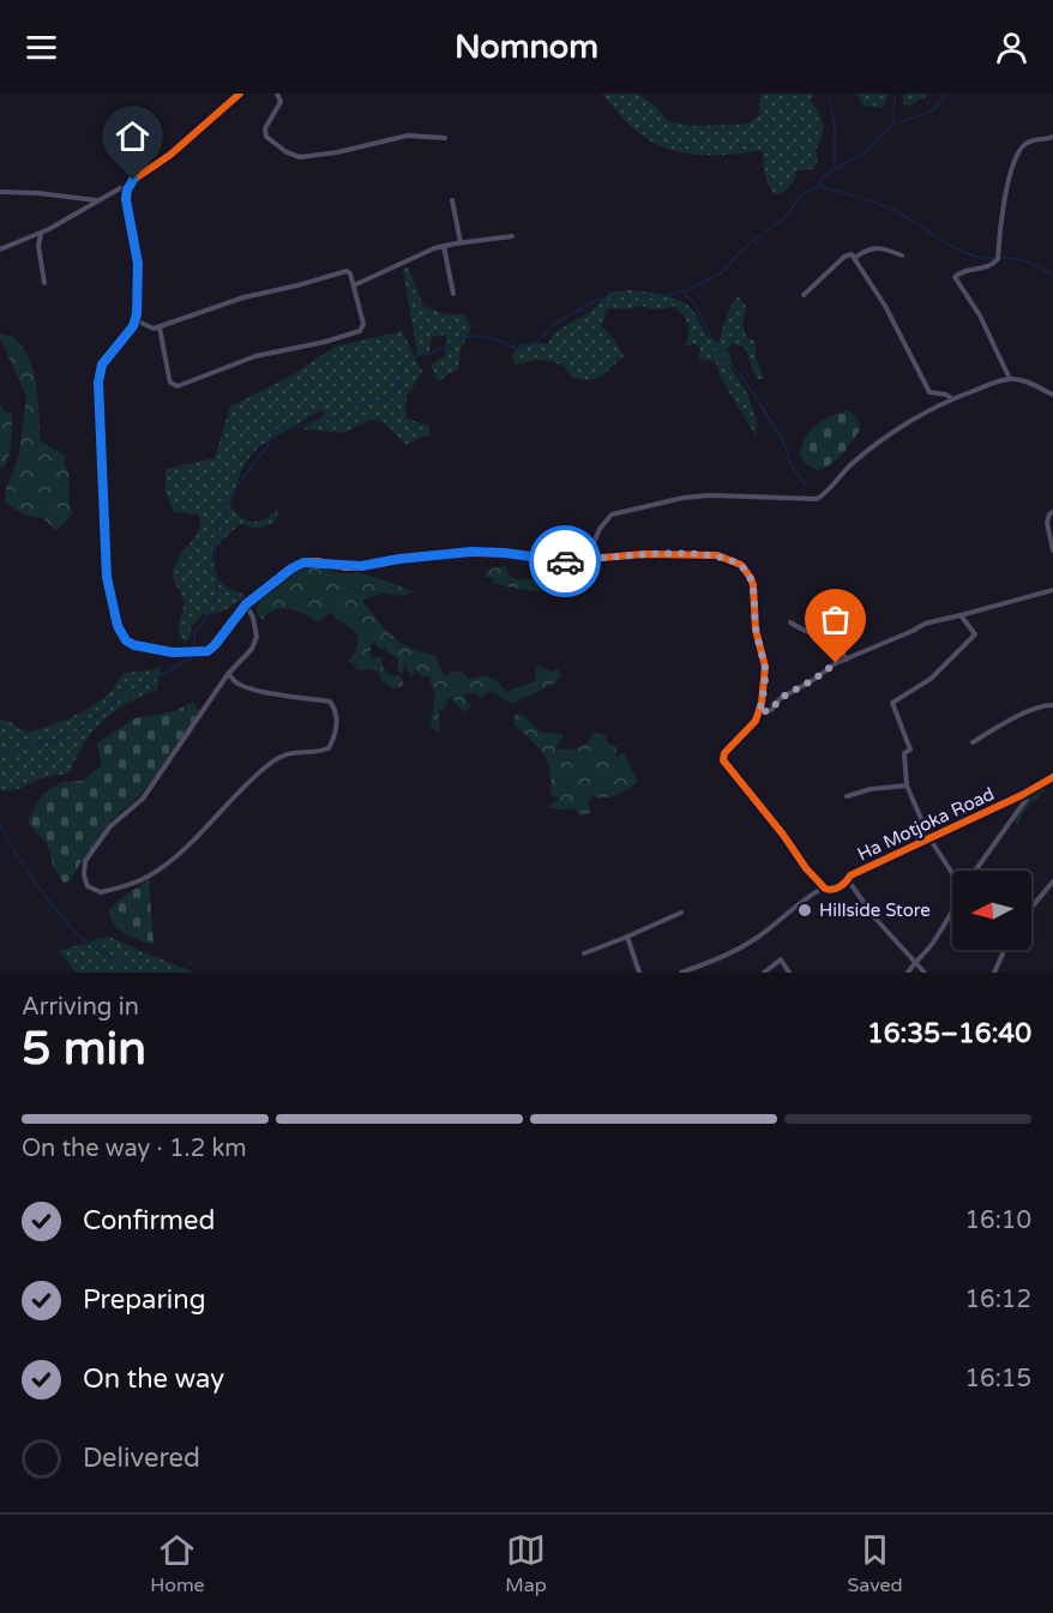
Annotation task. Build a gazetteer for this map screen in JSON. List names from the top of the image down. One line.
{"streets":{"street":["Ha Motjoka Road"]},"places":["Hillside Store"],"north":"left","page":{"header":"Nomnom","heading":["5 min","Arriving in","16:35–16:40"],"bar":"On the way · 1.2 km","list":[["Confirmed","16:10"],["Preparing","16:12"],["On the way","16:15"],"Delivered"],"tabs":["Home","Map","Saved"]}}
